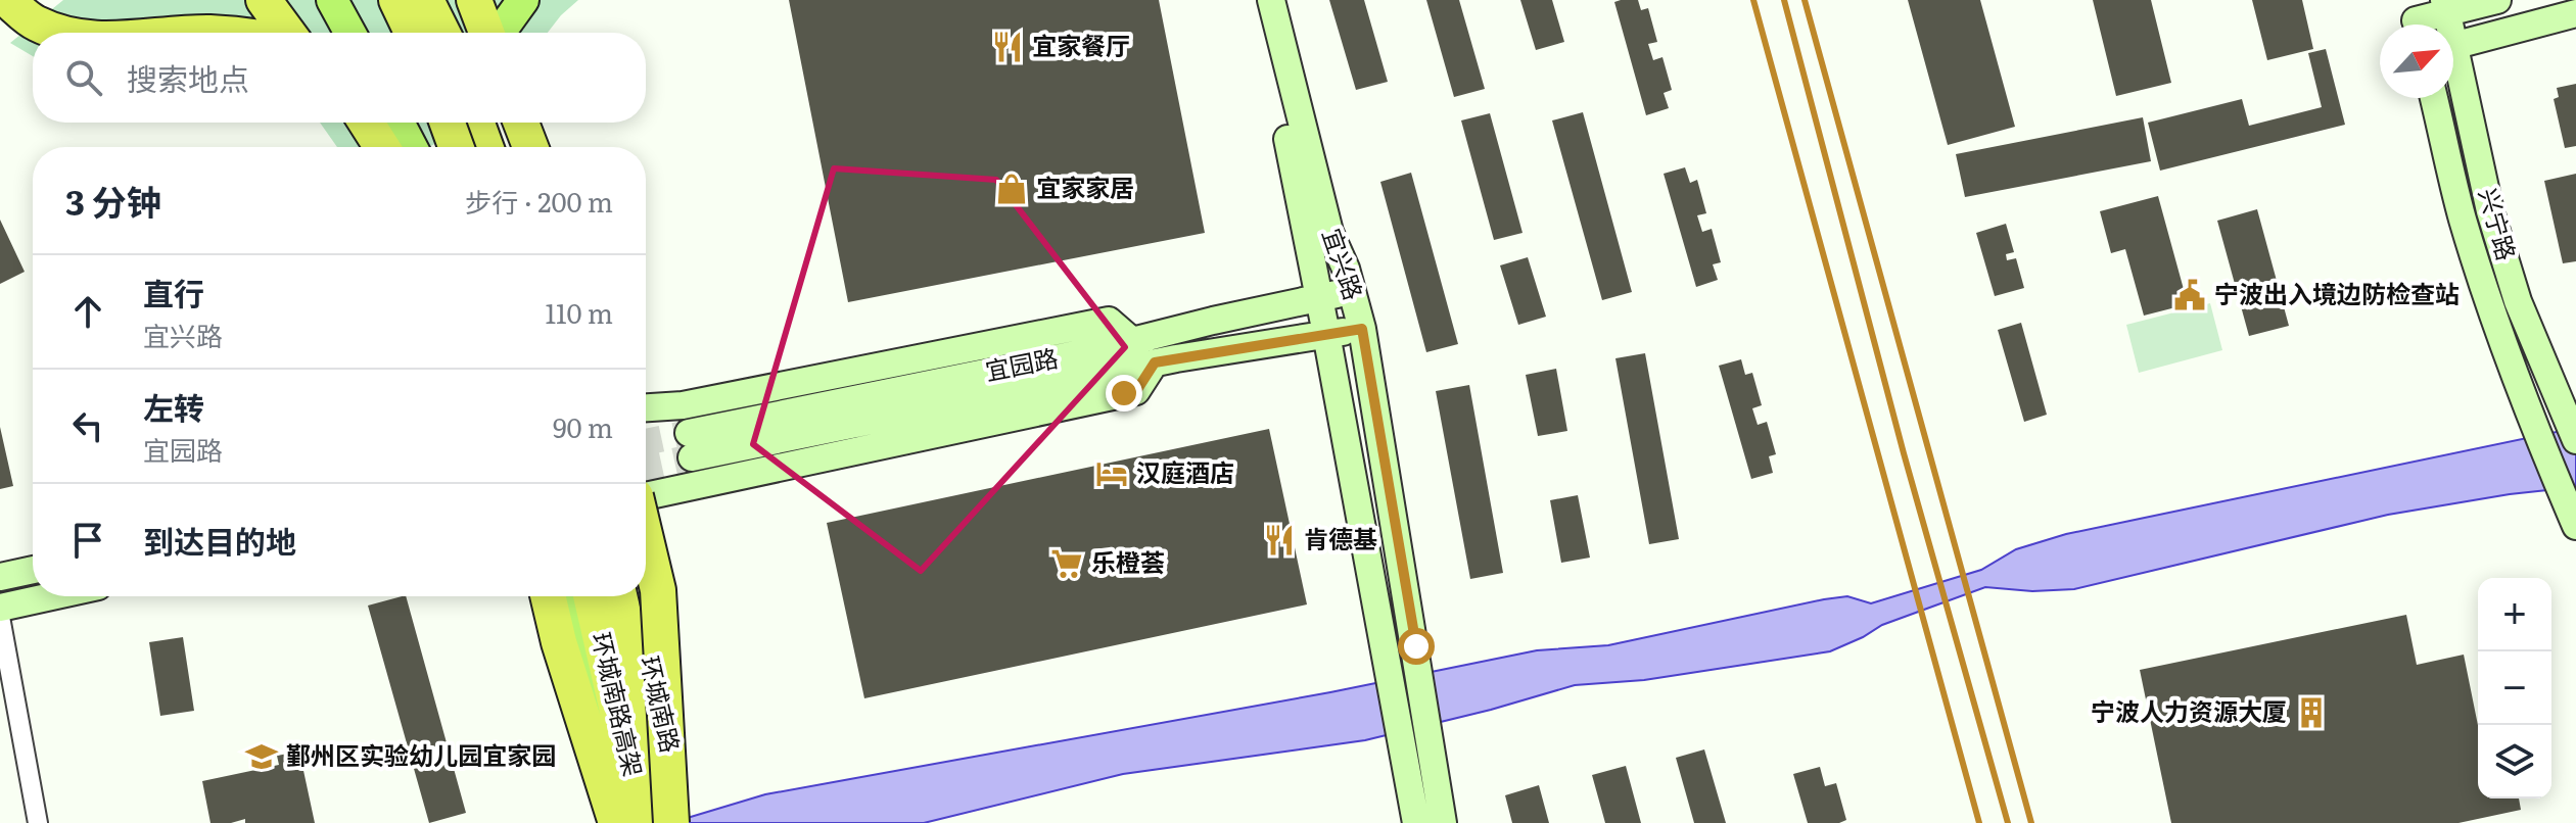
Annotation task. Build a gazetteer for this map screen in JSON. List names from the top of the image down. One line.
{"streets":{"highway":["环城南路高架"],"main road":["兴宁路","宜兴路","宜园路","环城南路"]},"crossings":[["宜兴路","宜园路"]],"places":{"restaurant":["宜家餐厅","肯德基"],"shop":["宜家家居"],"public building":["宁波出入境边防检查站"],"hotel":["汉庭酒店"],"supermarket":["乐橙荟"],"building":["宁波人力资源大厦"],"school or university":["鄞州区实验幼儿园宜家园"]},"north":"top right","page":{"search":"搜索地点","heading":["3 分钟","步行 · 200 m"],"list":[["直行","宜兴路","110 m"],["左转","宜园路","90 m"],"到达目的地"],"map_buttons":["+","−"]}}
